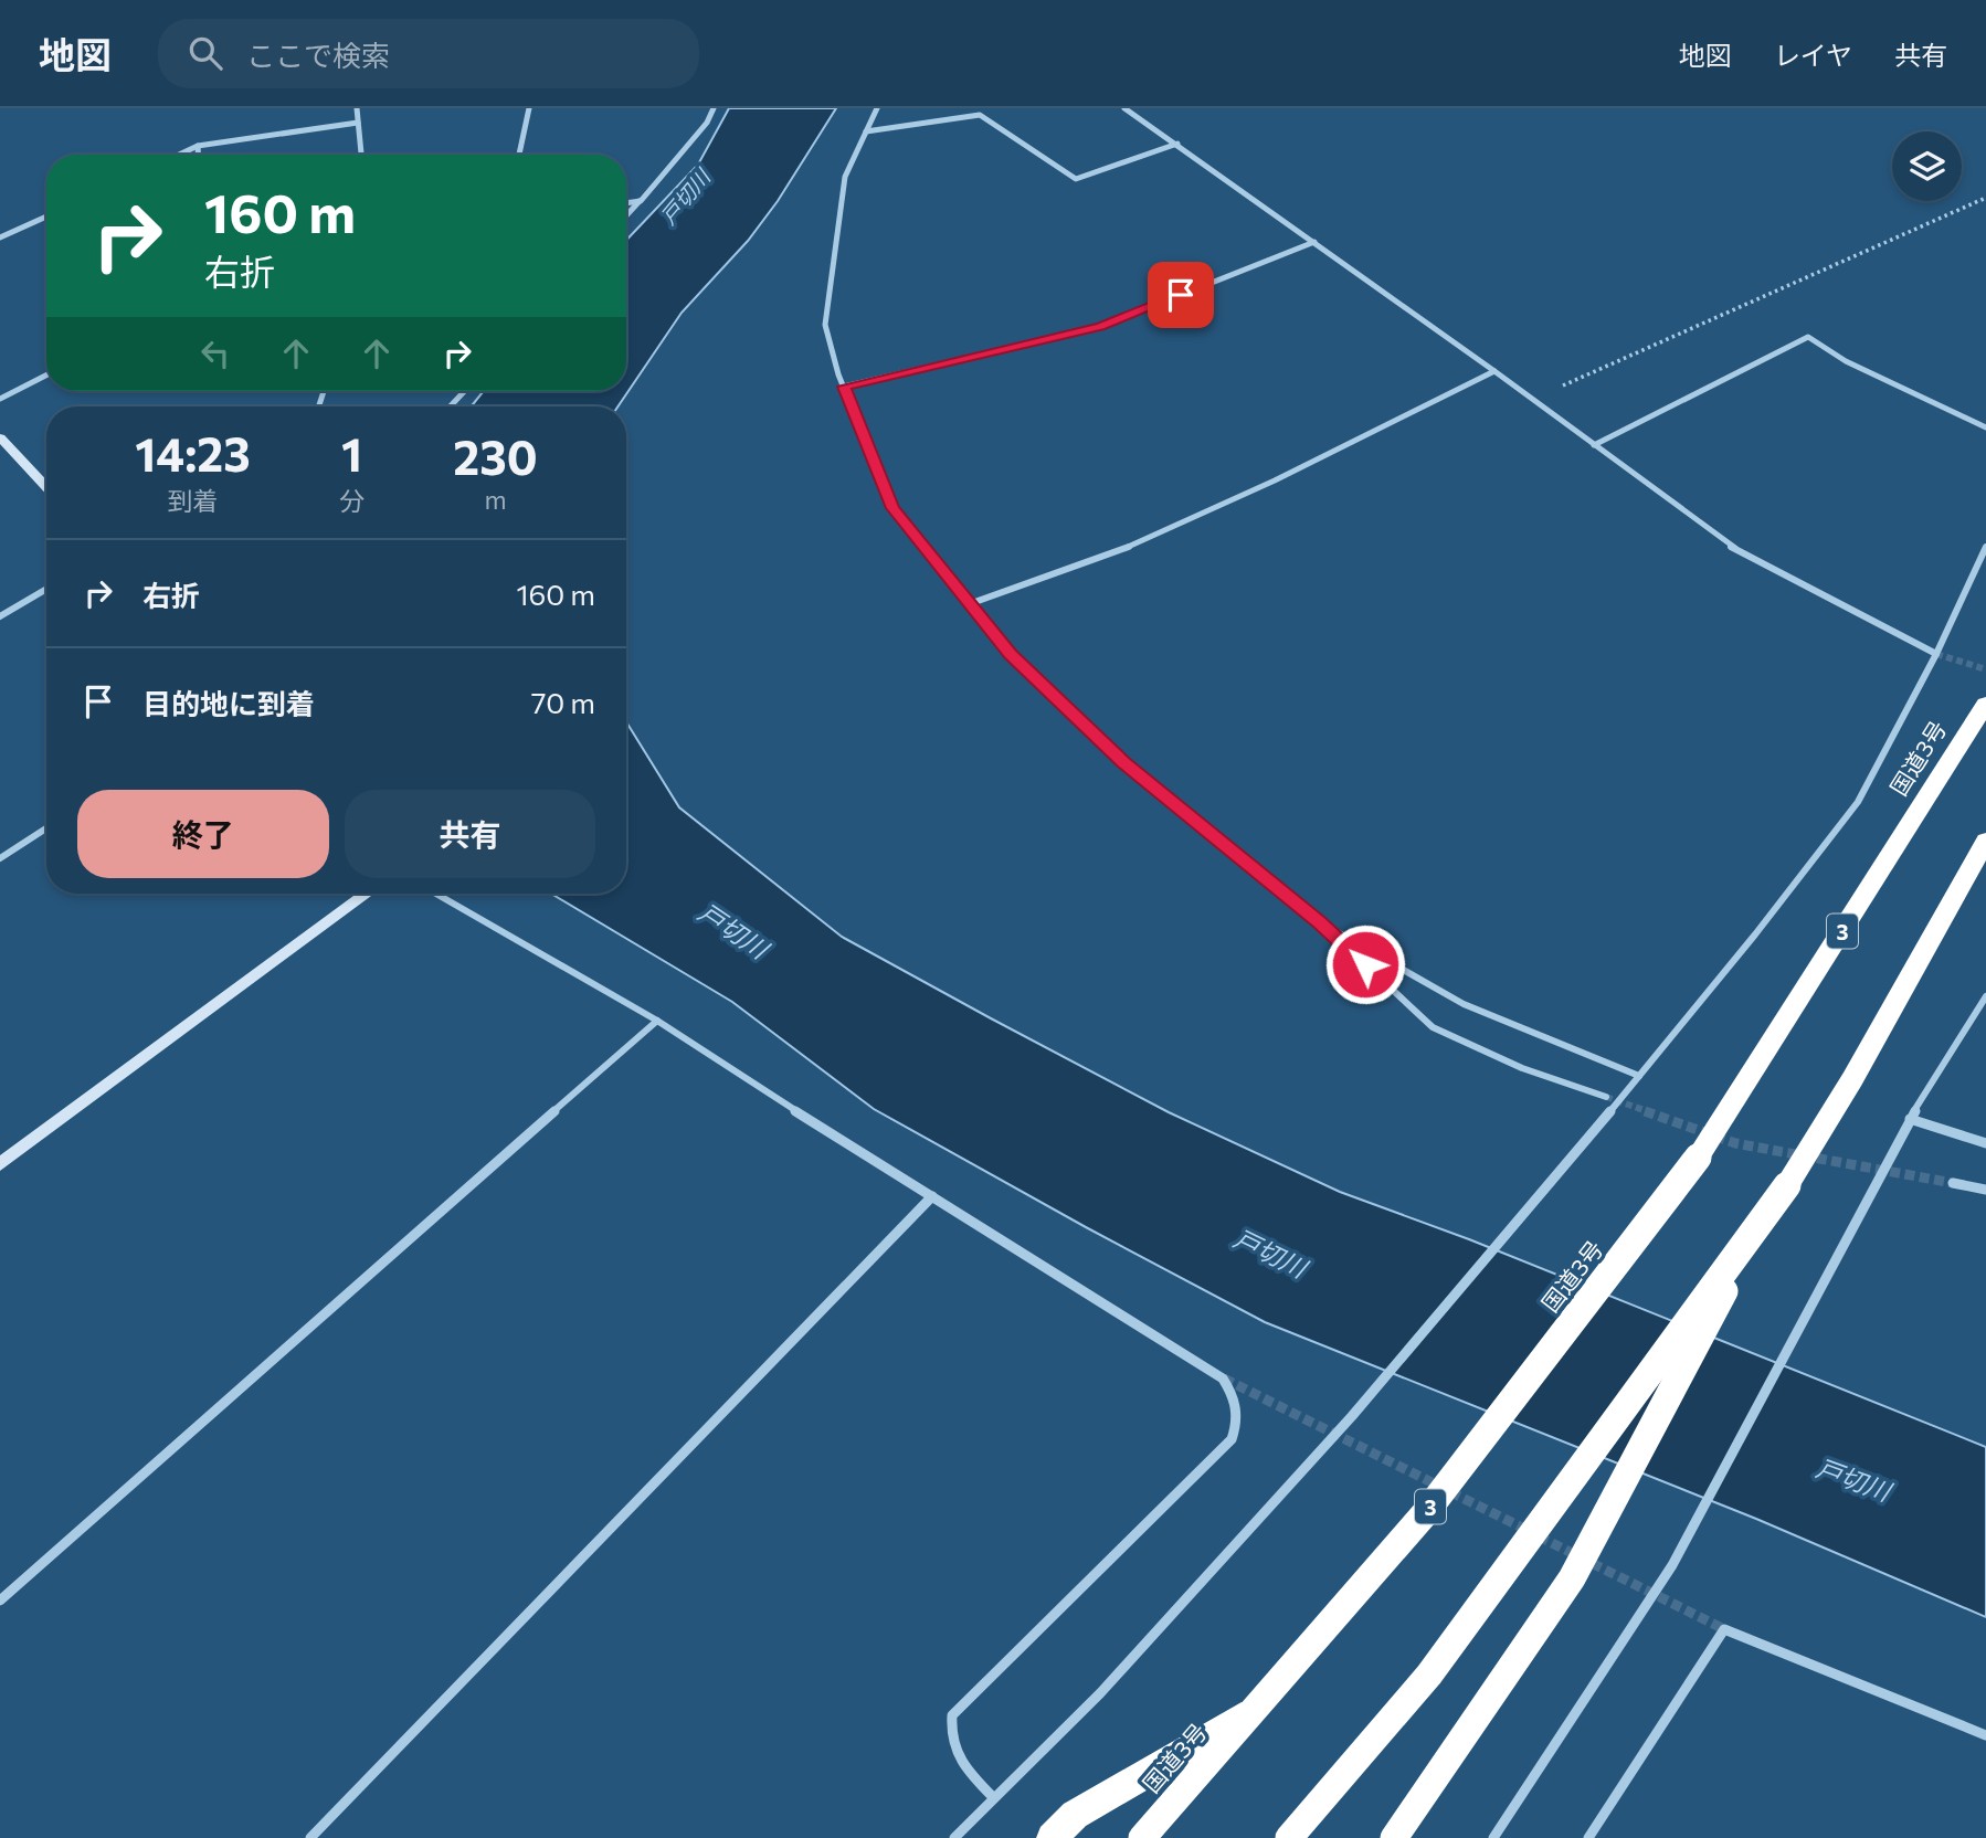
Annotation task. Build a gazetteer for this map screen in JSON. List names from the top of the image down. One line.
{"streets":{"highway":["国道3号","3"]},"water":["戸切川"],"page":{"header":"地図","search":"ここで検索","nav":["地図","レイヤ","共有"],"turn":["160 m","右折"],"eta":["14:23","到着","1","分","230","m"],"list":[{"name":"右折","value":"160 m"},{"name":"目的地に到着","value":"70 m"}],"buttons":["終了","共有"]}}
